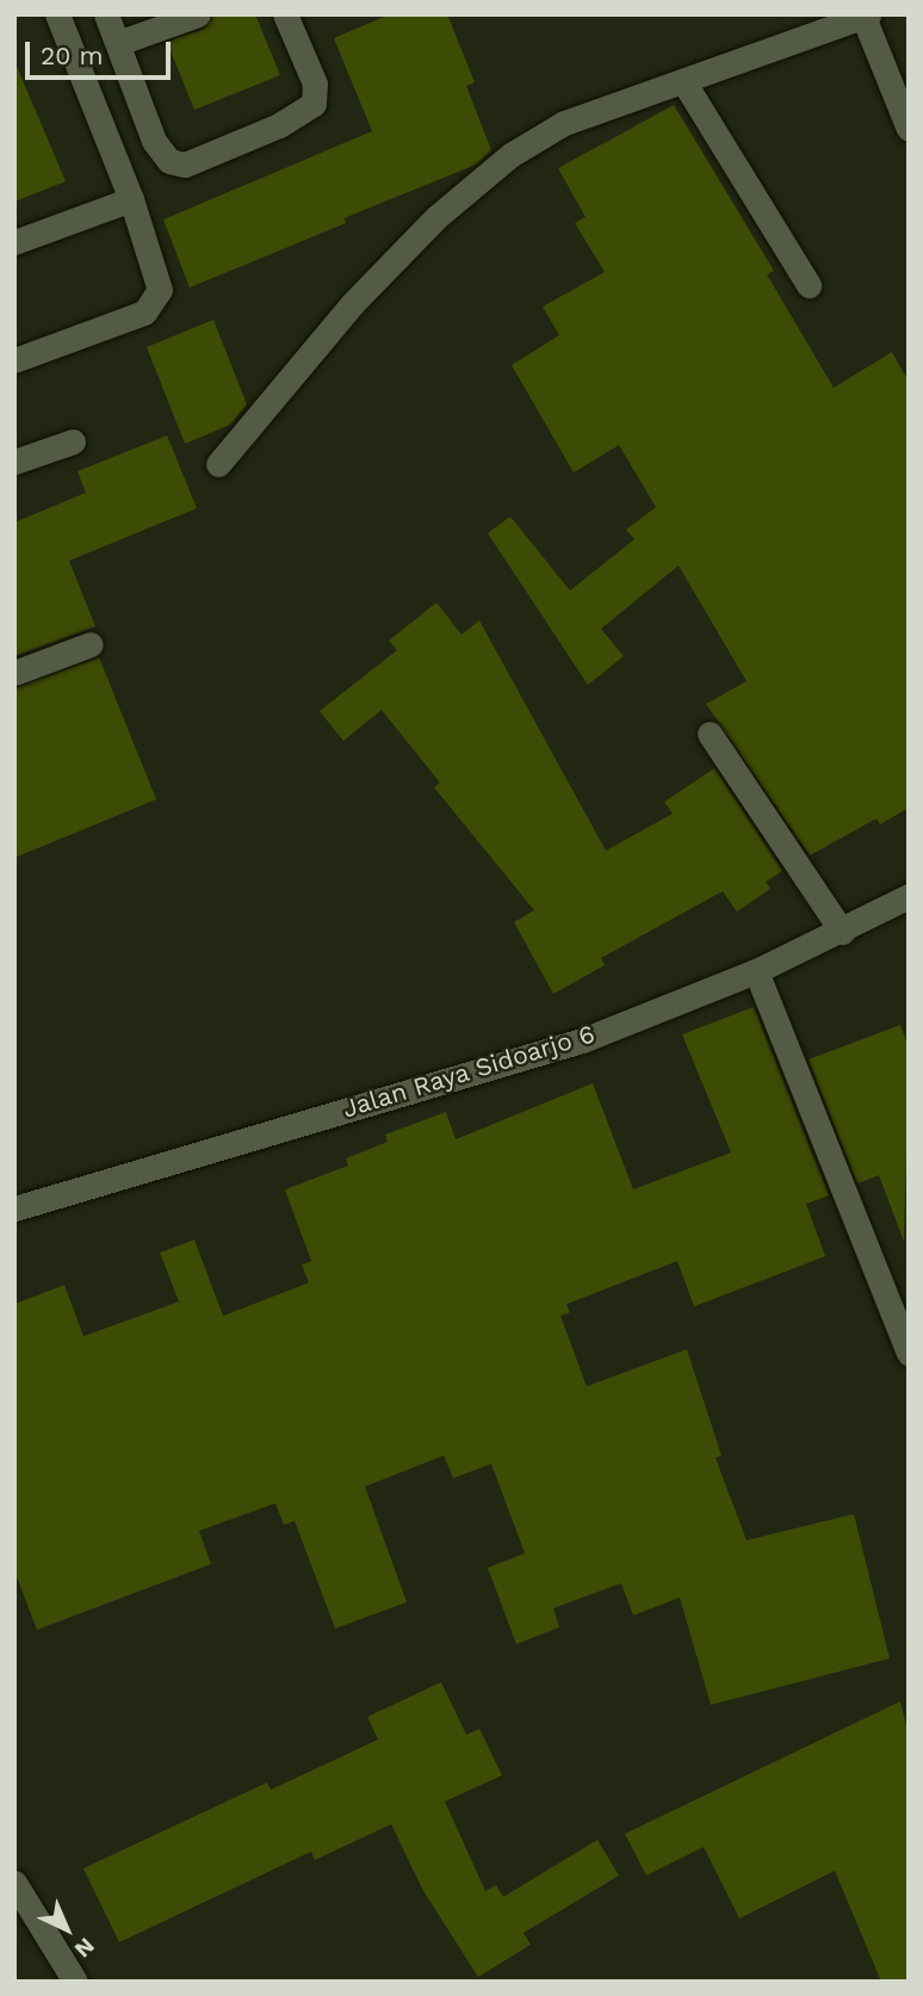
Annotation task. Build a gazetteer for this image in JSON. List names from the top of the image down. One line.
{"streets":{"street":["Jalan Raya Sidoarjo 6"]},"scale_bar":"20 m","north":"bottom right"}
